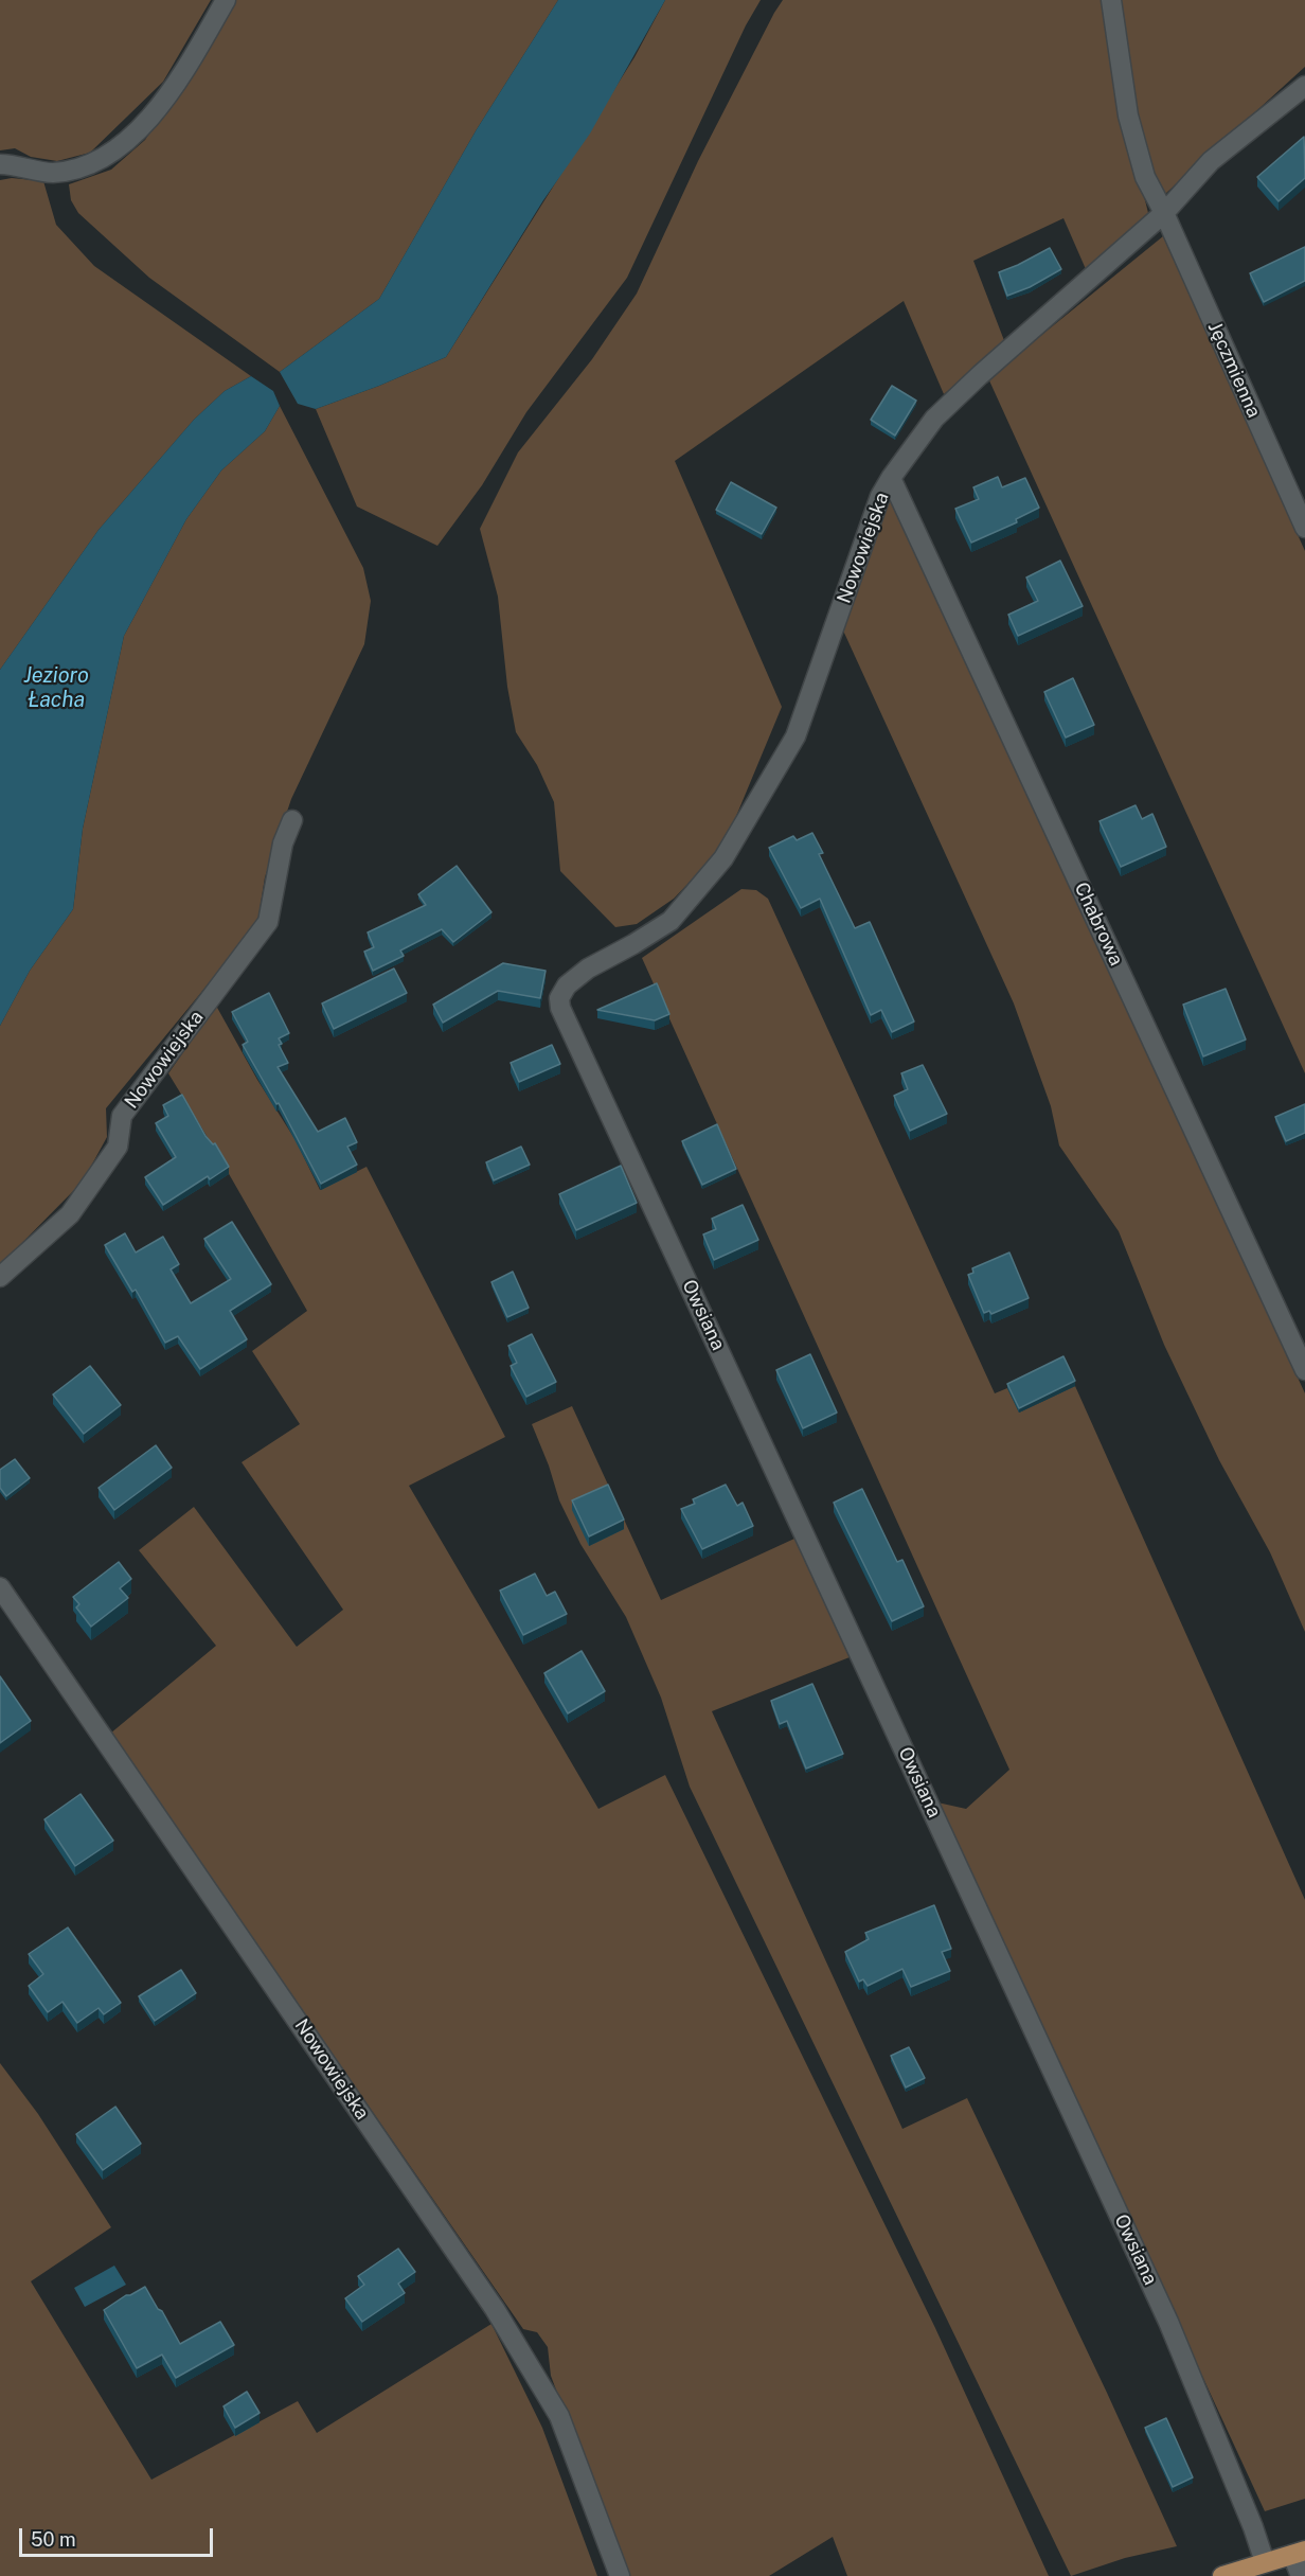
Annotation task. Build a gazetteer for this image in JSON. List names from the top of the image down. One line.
{"streets":{"street":["Jęczmienna","Nowowiejska","Chabrowa","Owsiana"]},"crossings":[["Jęczmienna","Nowowiejska"],["Nowowiejska","Chabrowa"],["Nowowiejska","Owsiana"]],"water":["Jezioro Łacha"],"scale_bar":"50 m"}
